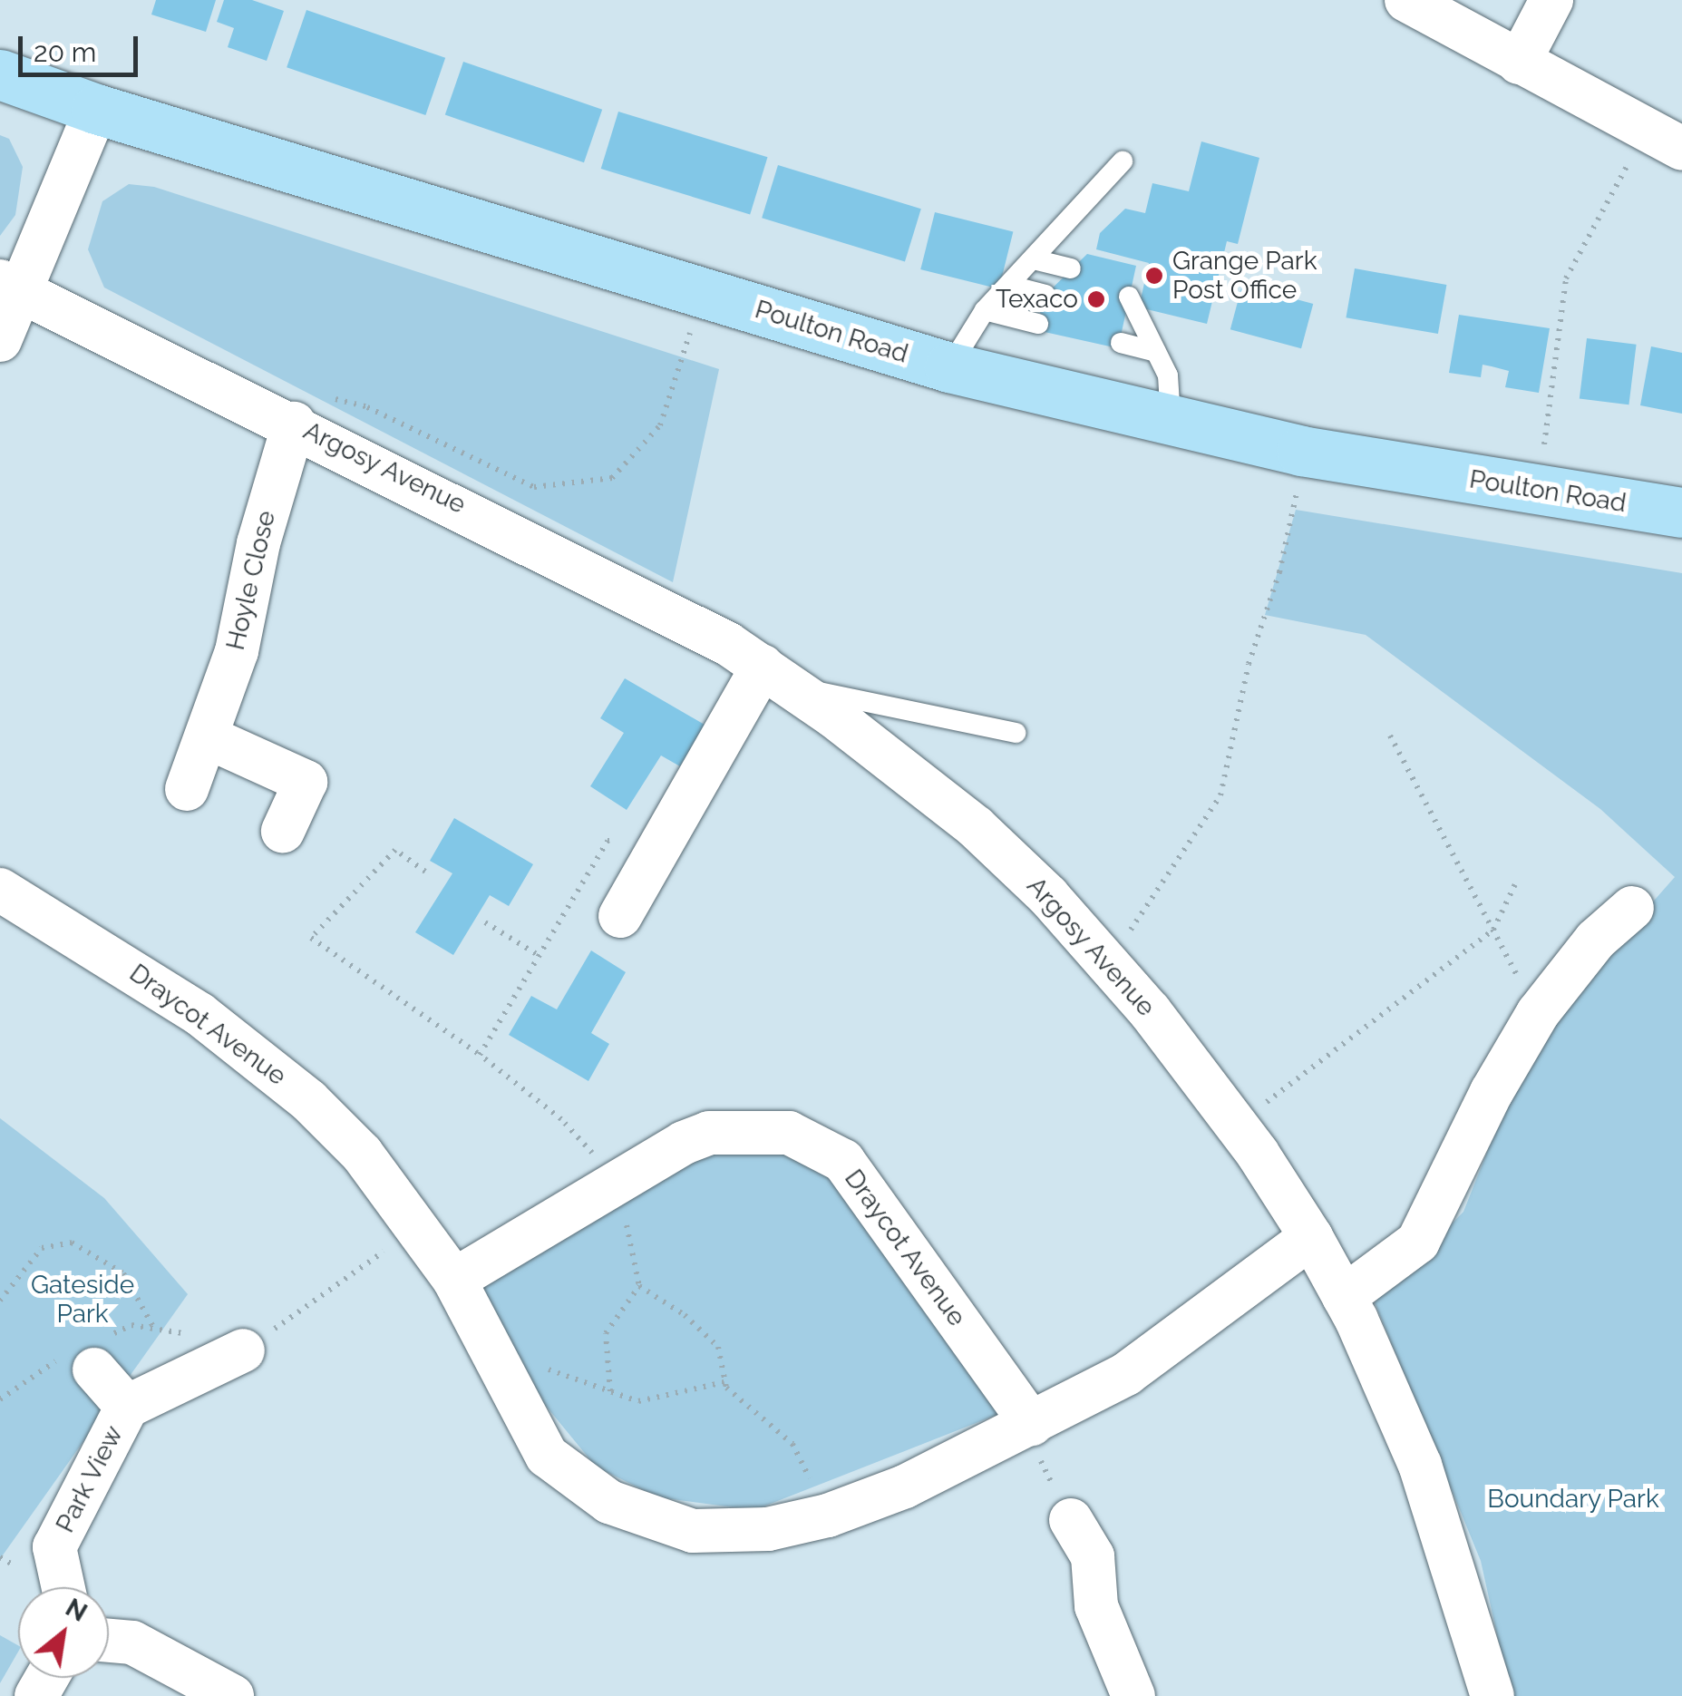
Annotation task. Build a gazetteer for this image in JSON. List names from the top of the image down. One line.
{"streets":{"main road":["Poulton Road"],"street":["Argosy Avenue","Hoyle Close","Draycot Avenue","Park View"]},"crossings":[["Argosy Avenue","Hoyle Close"],["Argosy Avenue","Draycot Avenue"]],"parks":["Gateside Park","Boundary Park"],"places":["Grange Park Post Office","Texaco"],"scale_bar":"20 m","north":"top right"}
